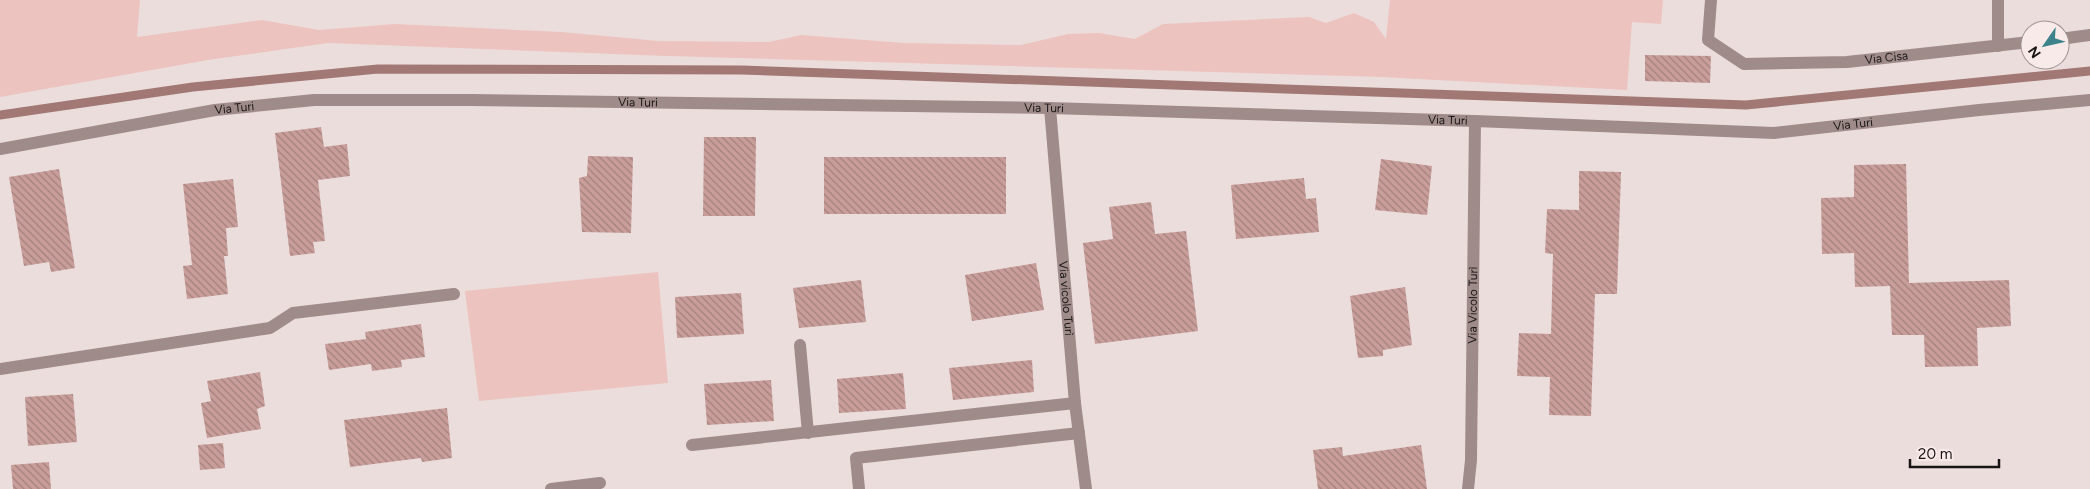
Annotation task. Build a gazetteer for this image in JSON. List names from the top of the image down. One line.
{"streets":{"street":["Via Cisa","Via Turi","Via vicolo Turì","Via Vicolo Turì"]},"crossings":[["Via Turi","Via vicolo Turì"],["Via Turi","Via Vicolo Turì"]],"scale_bar":"20 m","north":"bottom left"}
